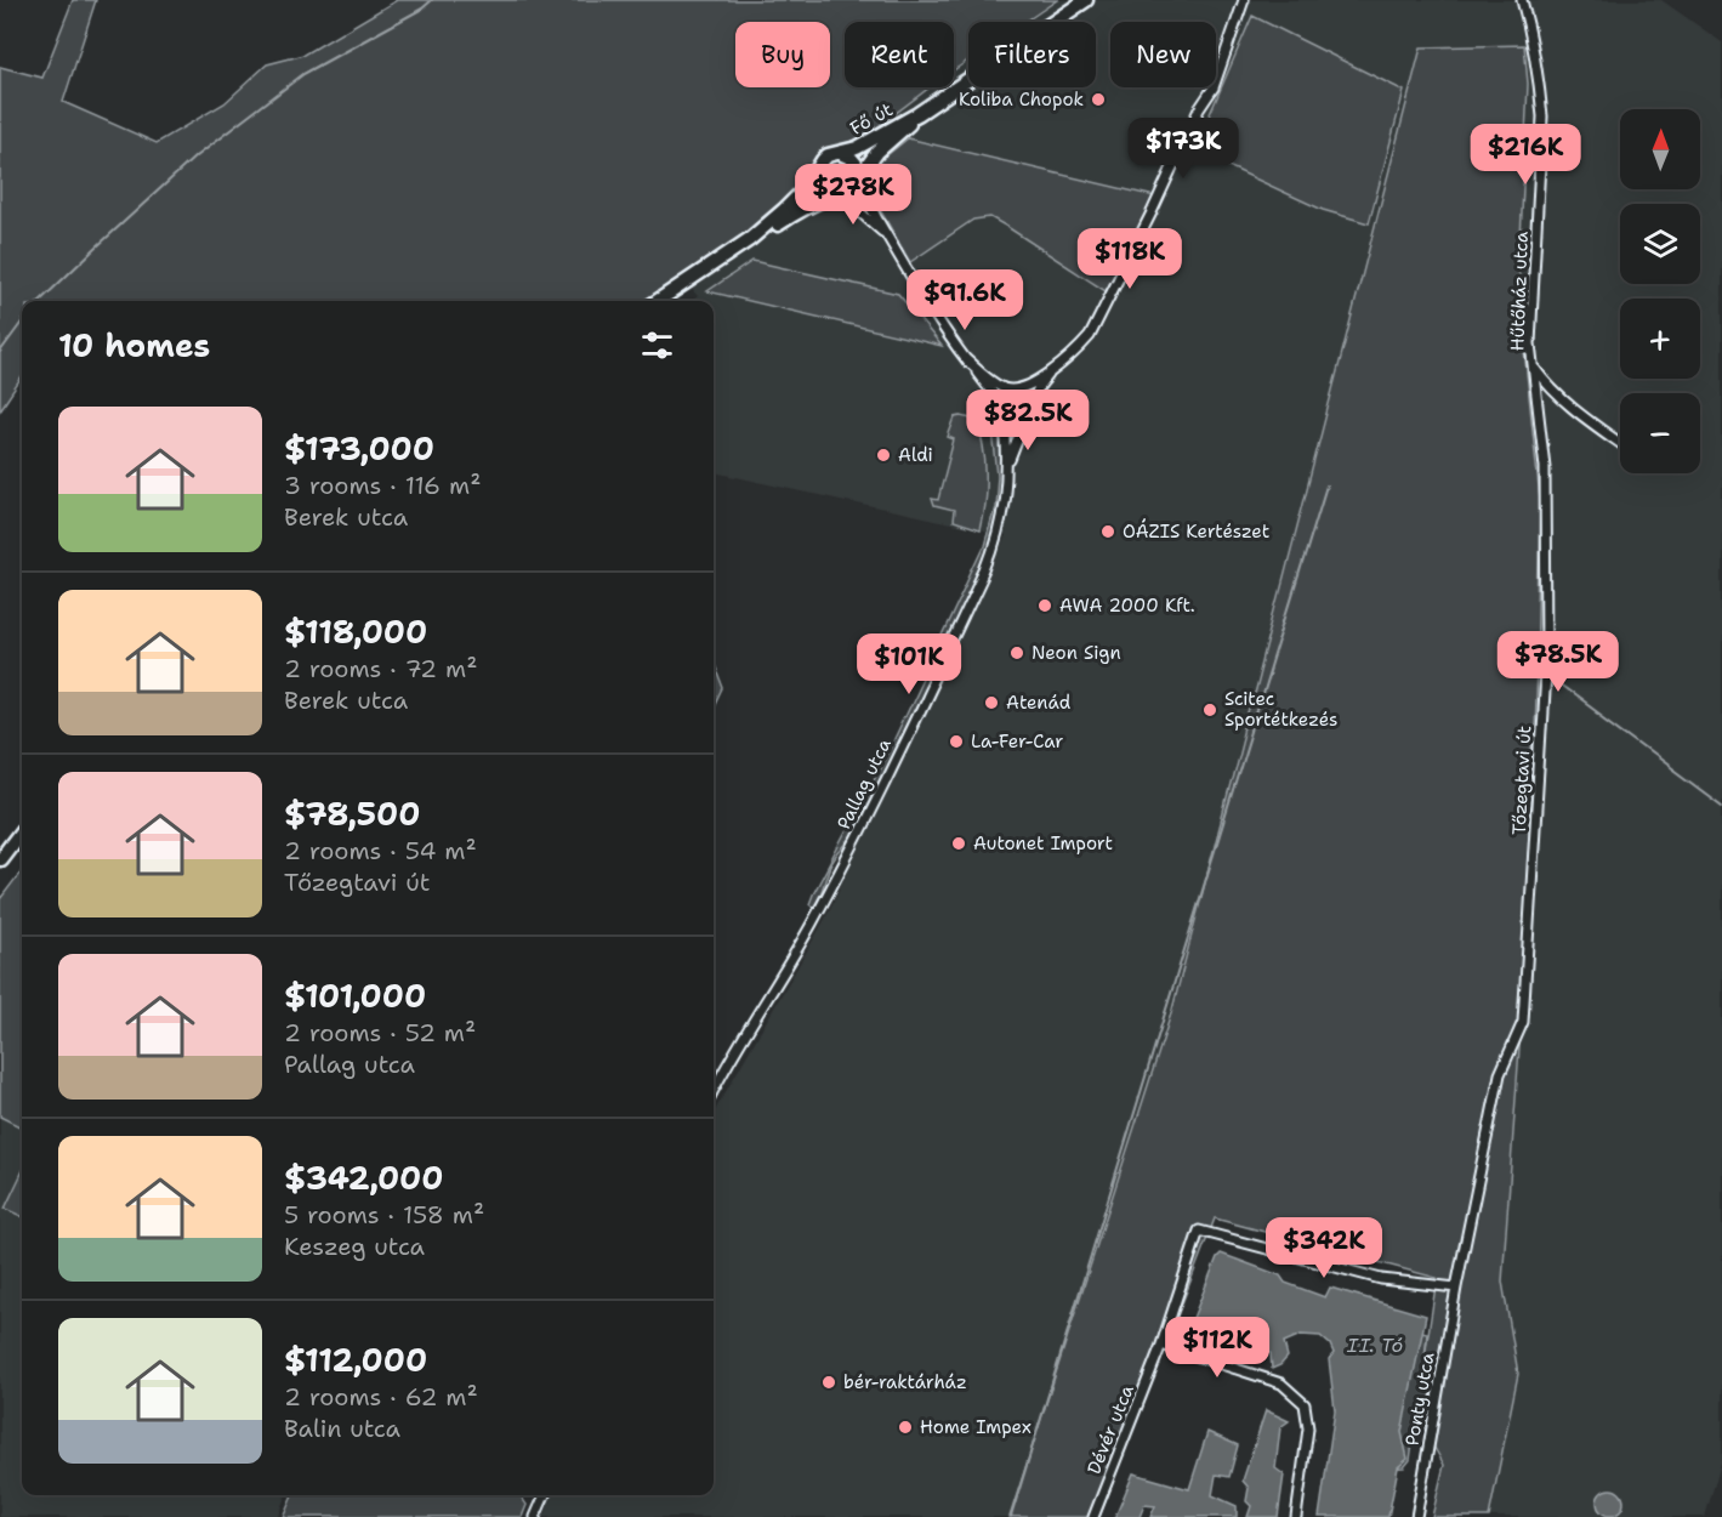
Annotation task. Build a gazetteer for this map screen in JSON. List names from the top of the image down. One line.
{"streets":{"main road":["Fő út"],"street":["Hűtőház utca","Tőzegtavi út","Pallag utca","Ponty utca","Dévér utca"]},"crossings":[["Hűtőház utca","Tőzegtavi út"],["Tőzegtavi út","Ponty utca"],["Ponty utca","Dévér utca"]],"water":["II. Tó"],"places":["Koliba Chopok","Aldi","OÁZIS Kertészet","AWA 2000 Kft.","Neon Sign","Atenád","Scitec Sportétkezés","La-Fer-Car","Autonet Import","bér-raktárház","Home Impex"],"north":"top","page":{"chip":["Buy","Rent","Filters","New"],"map_buttons":["+","−"],"price":["$173K","$216K","$278K","$118K","$91.6K","$82.5K","$78.5K","$101K","$342K","$112K"],"heading":"10 homes","list":[{"name":"$173,000","note":"3 rooms · 116 m² · Berek utca"},{"name":"$118,000","note":"2 rooms · 72 m² · Berek utca"},{"name":"$78,500","note":"2 rooms · 54 m² · Tőzegtavi út"},{"name":"$101,000","note":"2 rooms · 52 m² · Pallag utca"},{"name":"$342,000","note":"5 rooms · 158 m² · Keszeg utca"},{"name":"$112,000","note":"2 rooms · 62 m² · Balin utca"}]}}
